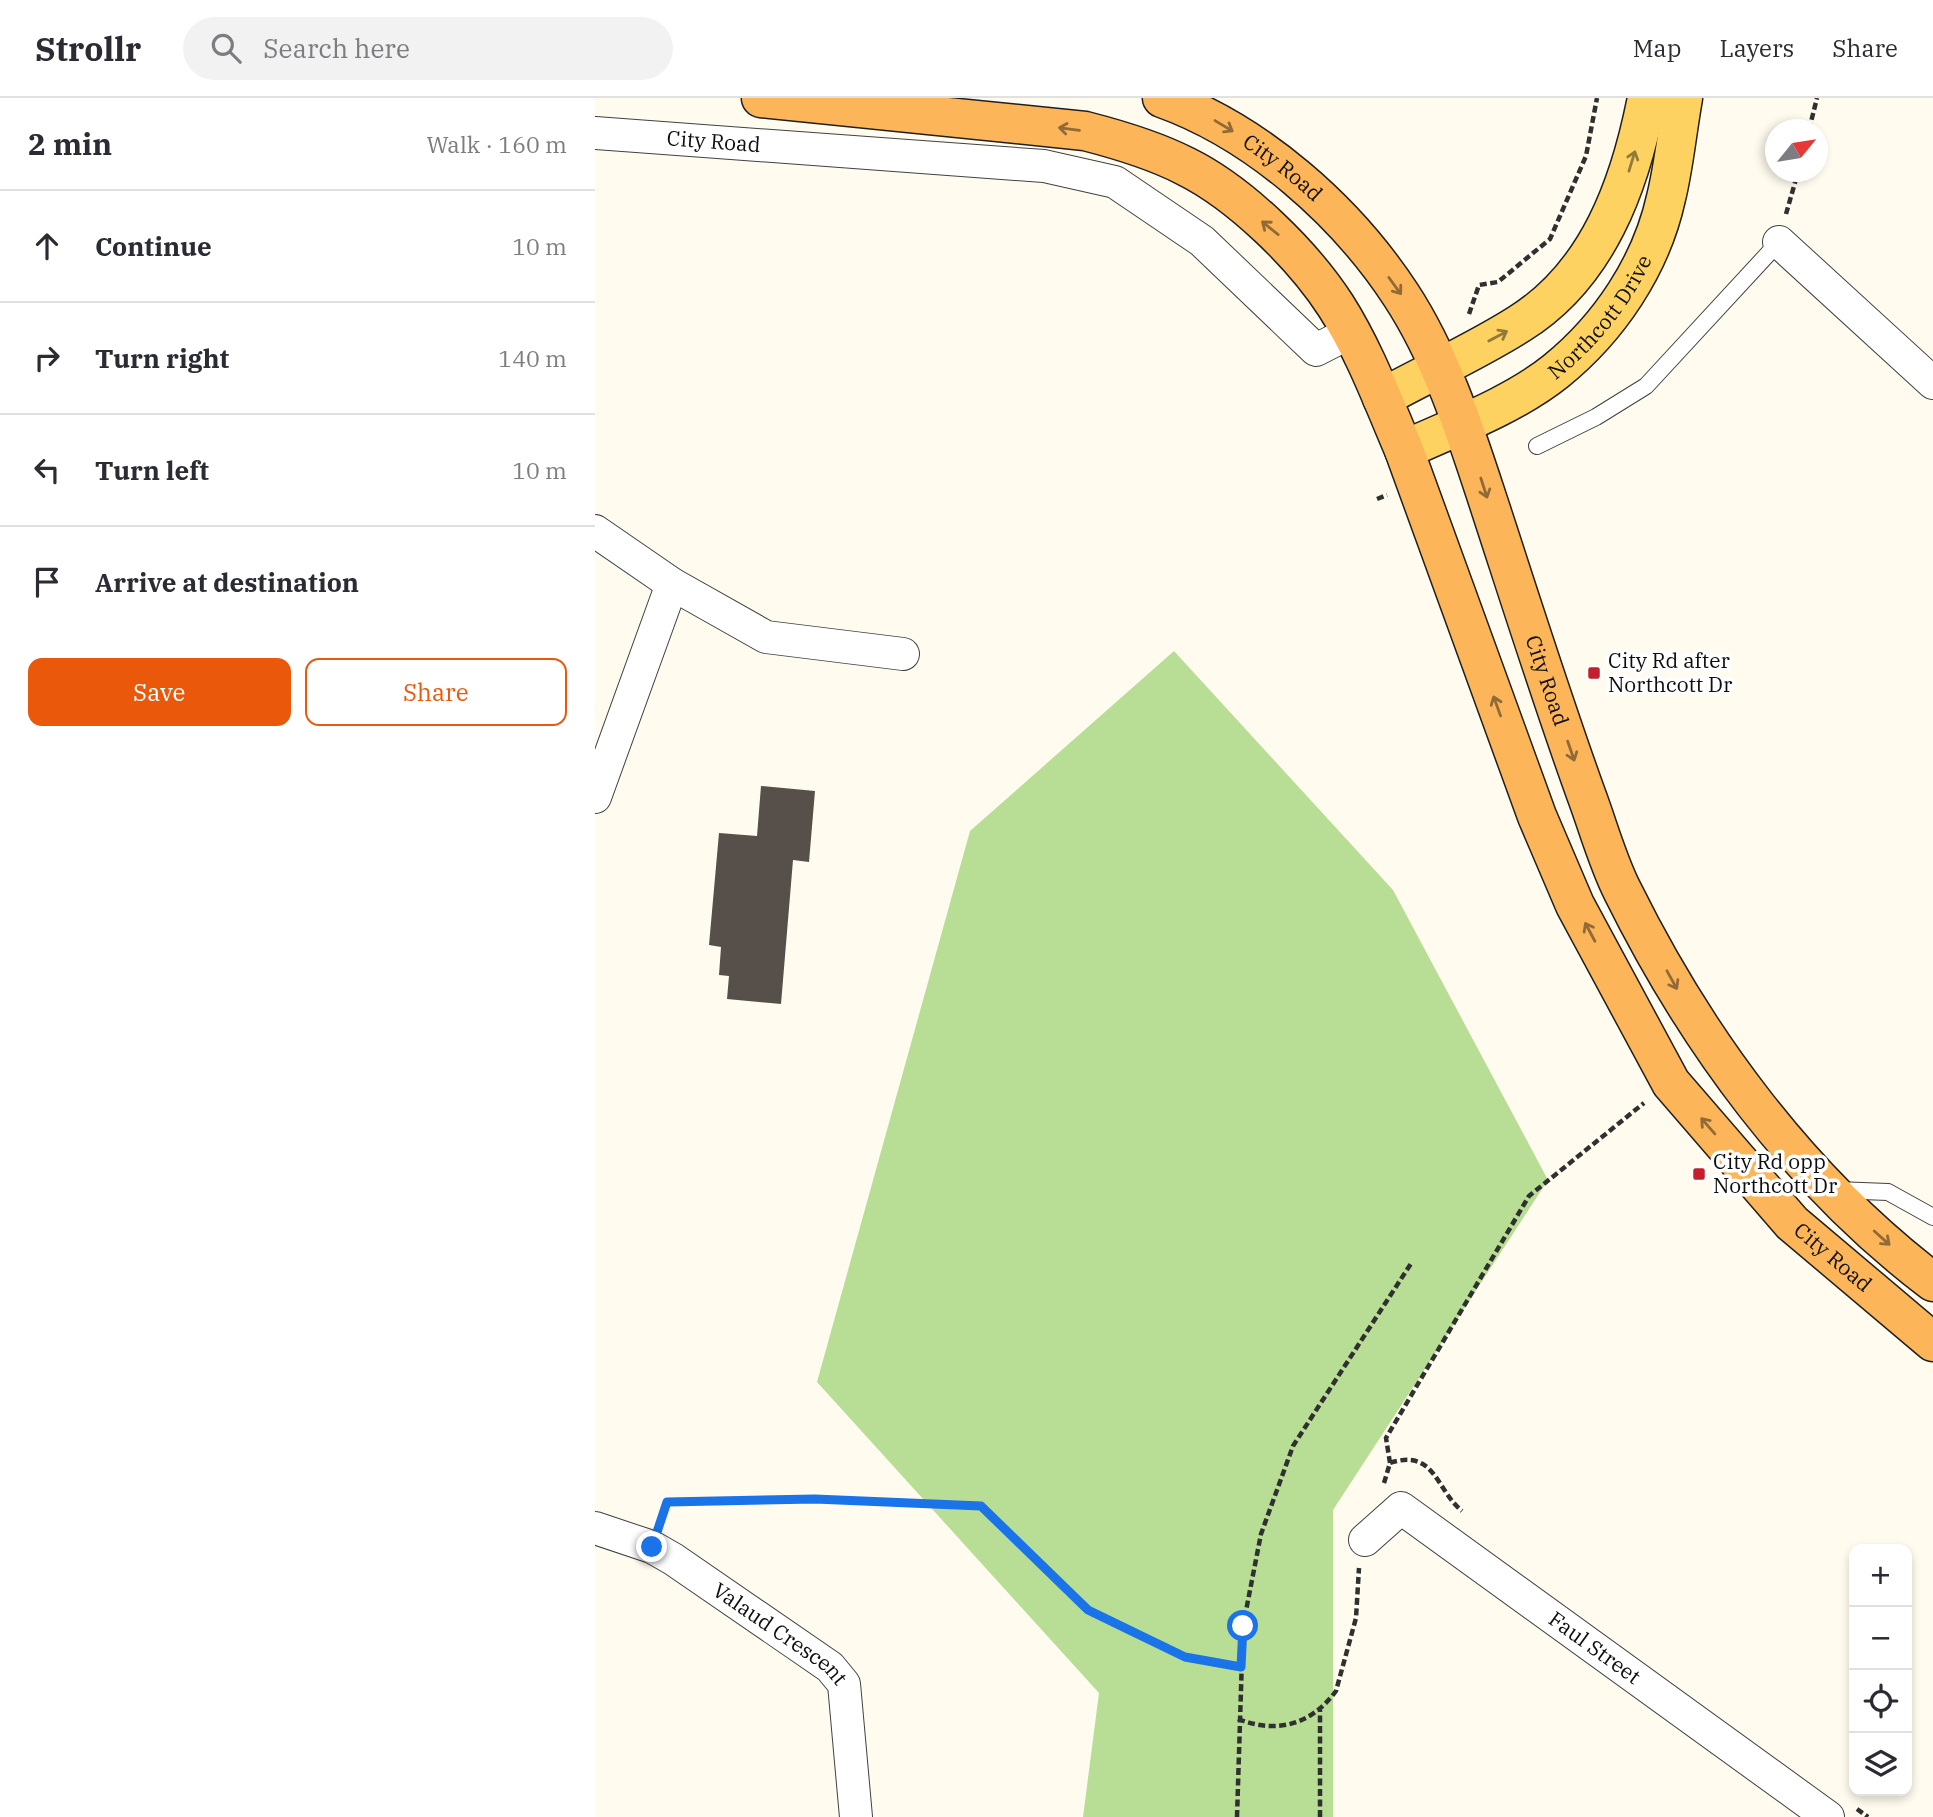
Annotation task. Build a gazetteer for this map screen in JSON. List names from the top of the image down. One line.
{"streets":{"highway":["City Road"],"main road":["Northcott Drive"],"street":["Valaud Crescent","Faul Street"]},"crossings":[["City Road","Northcott Drive"]],"places":{"transit":["City Rd after Northcott Dr","City Rd opp Northcott Dr"]},"north":"top right","page":{"header":"Strollr","search":"Search here","nav":["Map","Layers","Share"],"heading":["2 min","Walk · 160 m"],"list":[["Continue","10 m"],["Turn right","140 m"],["Turn left","10 m"],"Arrive at destination"],"buttons":["Save","Share"],"map_buttons":["+","−"]}}
